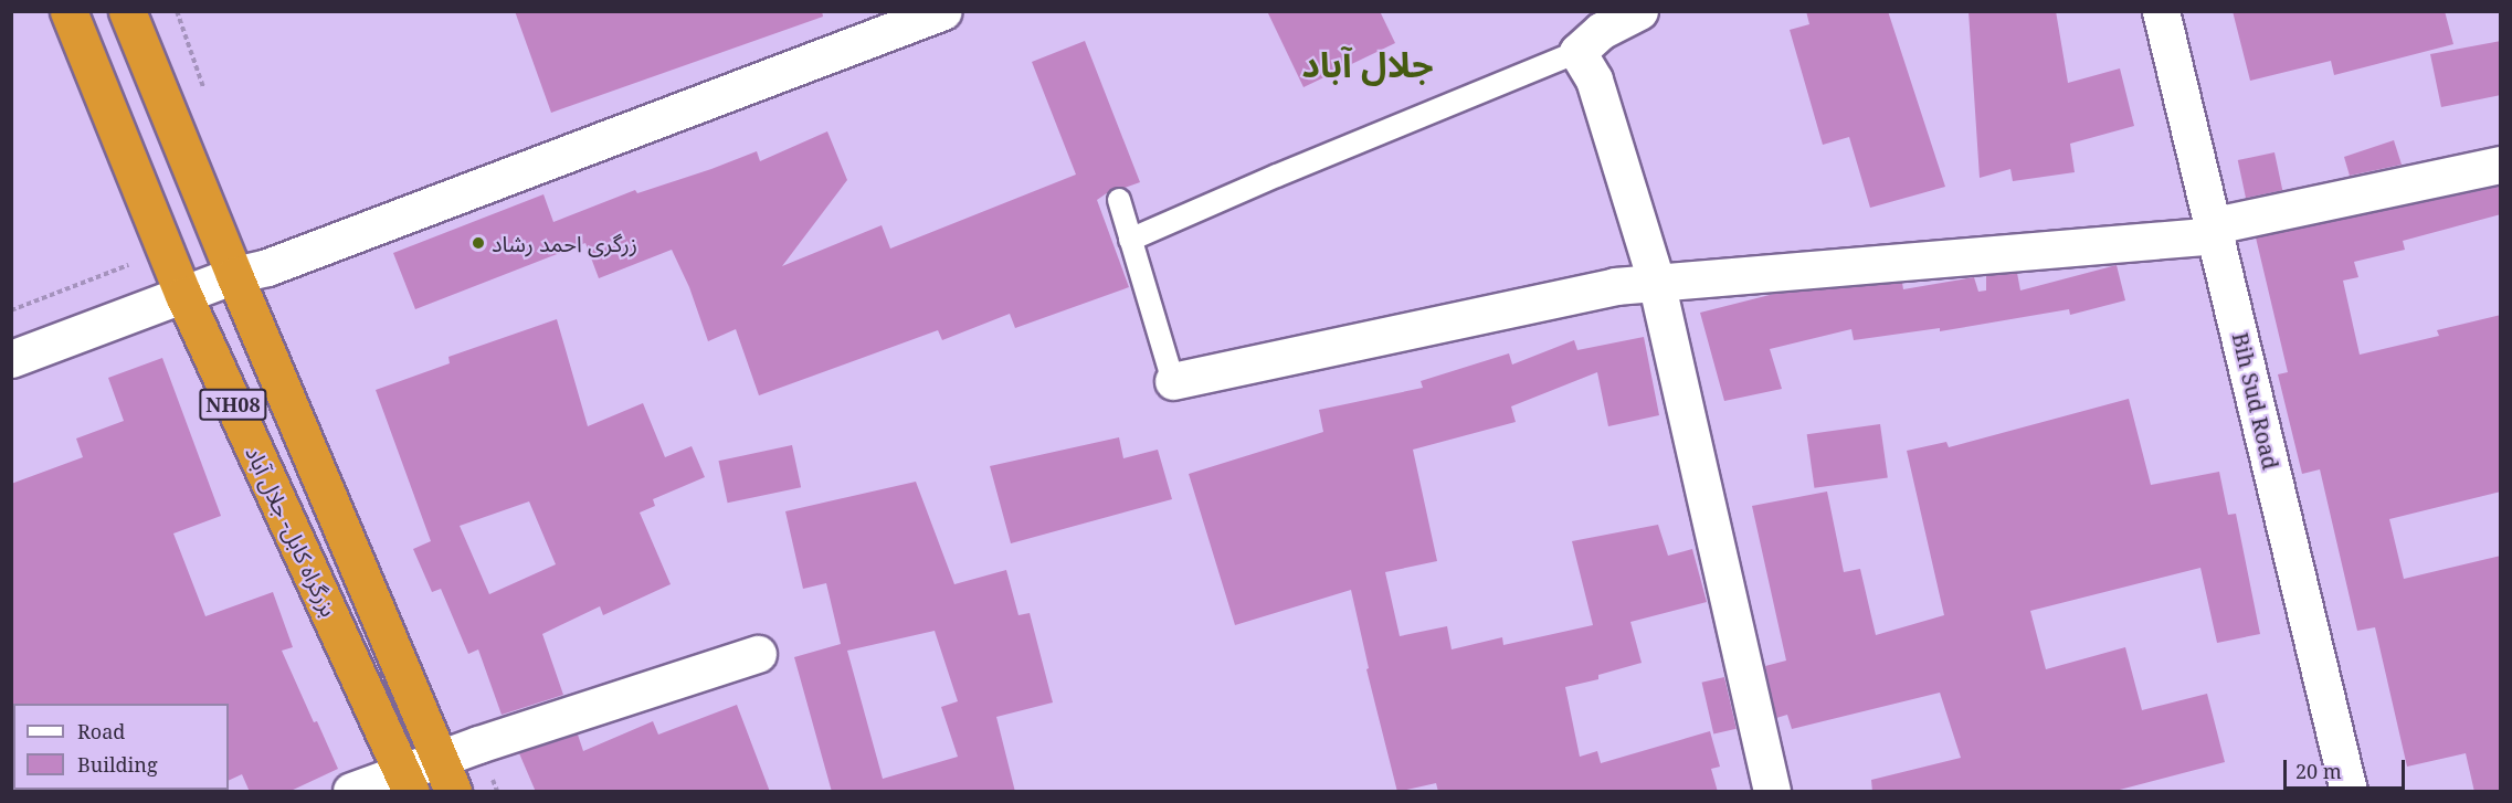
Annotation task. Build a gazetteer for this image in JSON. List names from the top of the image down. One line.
{"streets":{"highway":["NH08","بزرگراه کابل- جلال آباد"],"street":["Bih Sud Road"]},"districts":["جلال آباد"],"places":["زرگری احمد رشاد"],"legend":["Road","Building"],"scale_bar":"20 m"}
